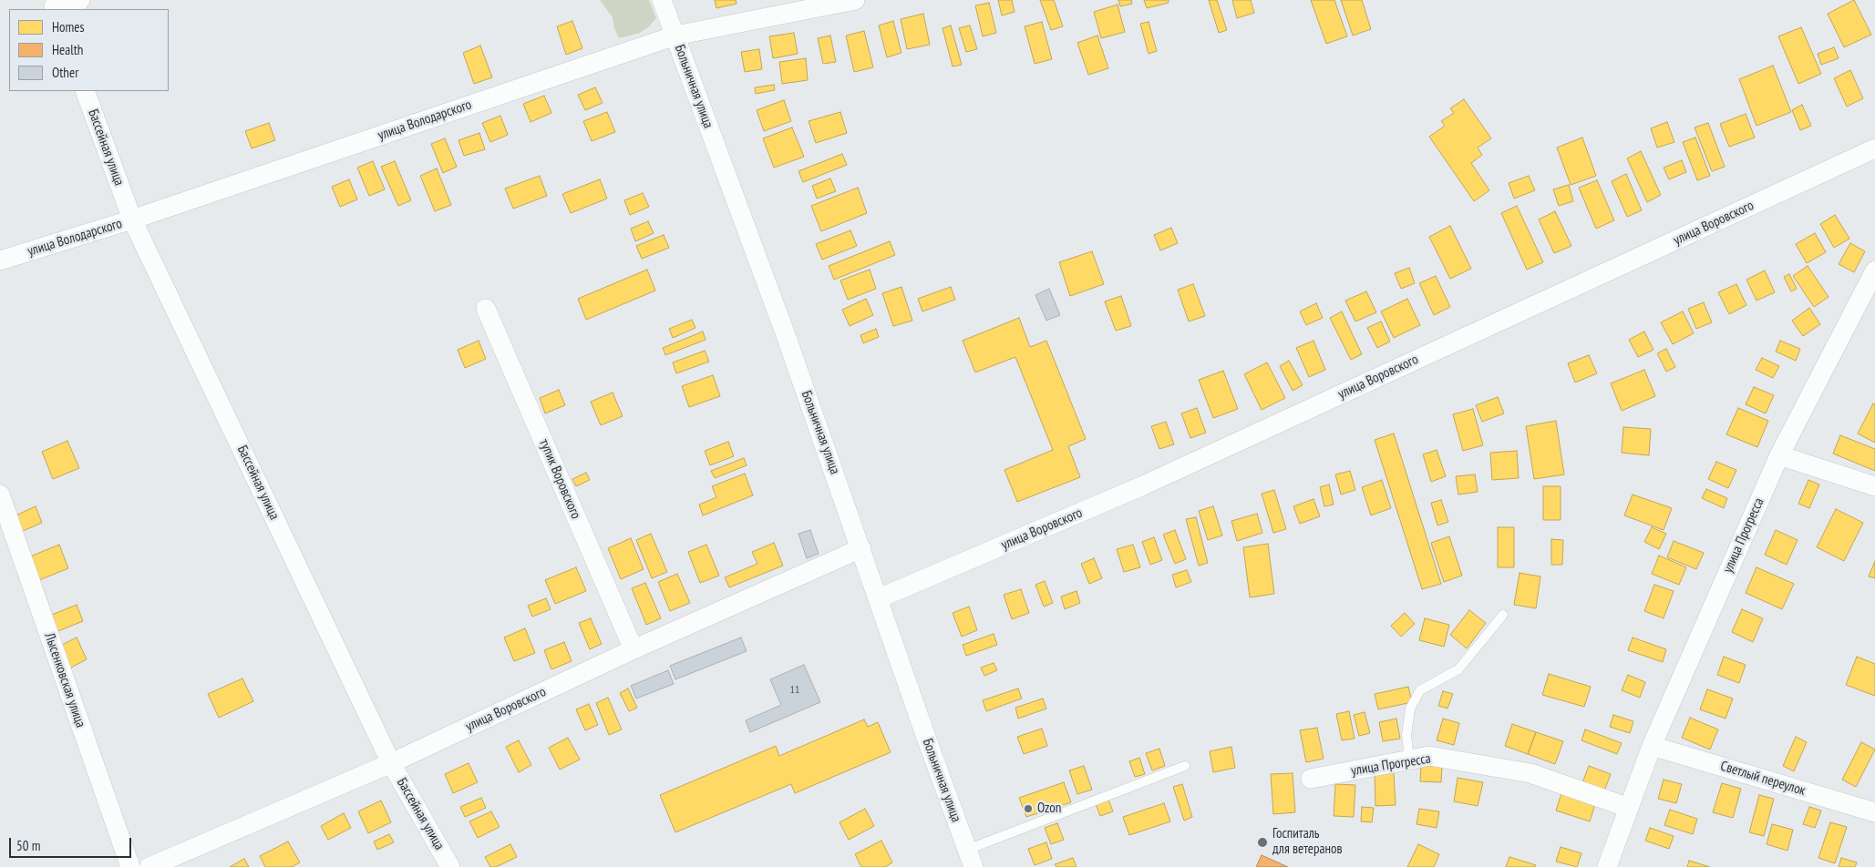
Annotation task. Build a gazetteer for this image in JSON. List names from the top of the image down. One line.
{"streets":{"street":["Больничная улица","улица Володарского","Бассейная улица","улица Воровского","тупик Воровского","улица Прогресса","Лысенковская улица","Светлый переулок"]},"crossings":[["Больничная улица","улица Володарского"],["Больничная улица","улица Воровского"],["улица Володарского","Бассейная улица"],["Бассейная улица","улица Воровского"],["улица Воровского","тупик Воровского"],["улица Прогресса","Светлый переулок"]],"places":["Ozon","Госпиталь для ветеранов"],"house_numbers":["11"],"legend":["Homes","Health","Other"],"scale_bar":"50 m"}
